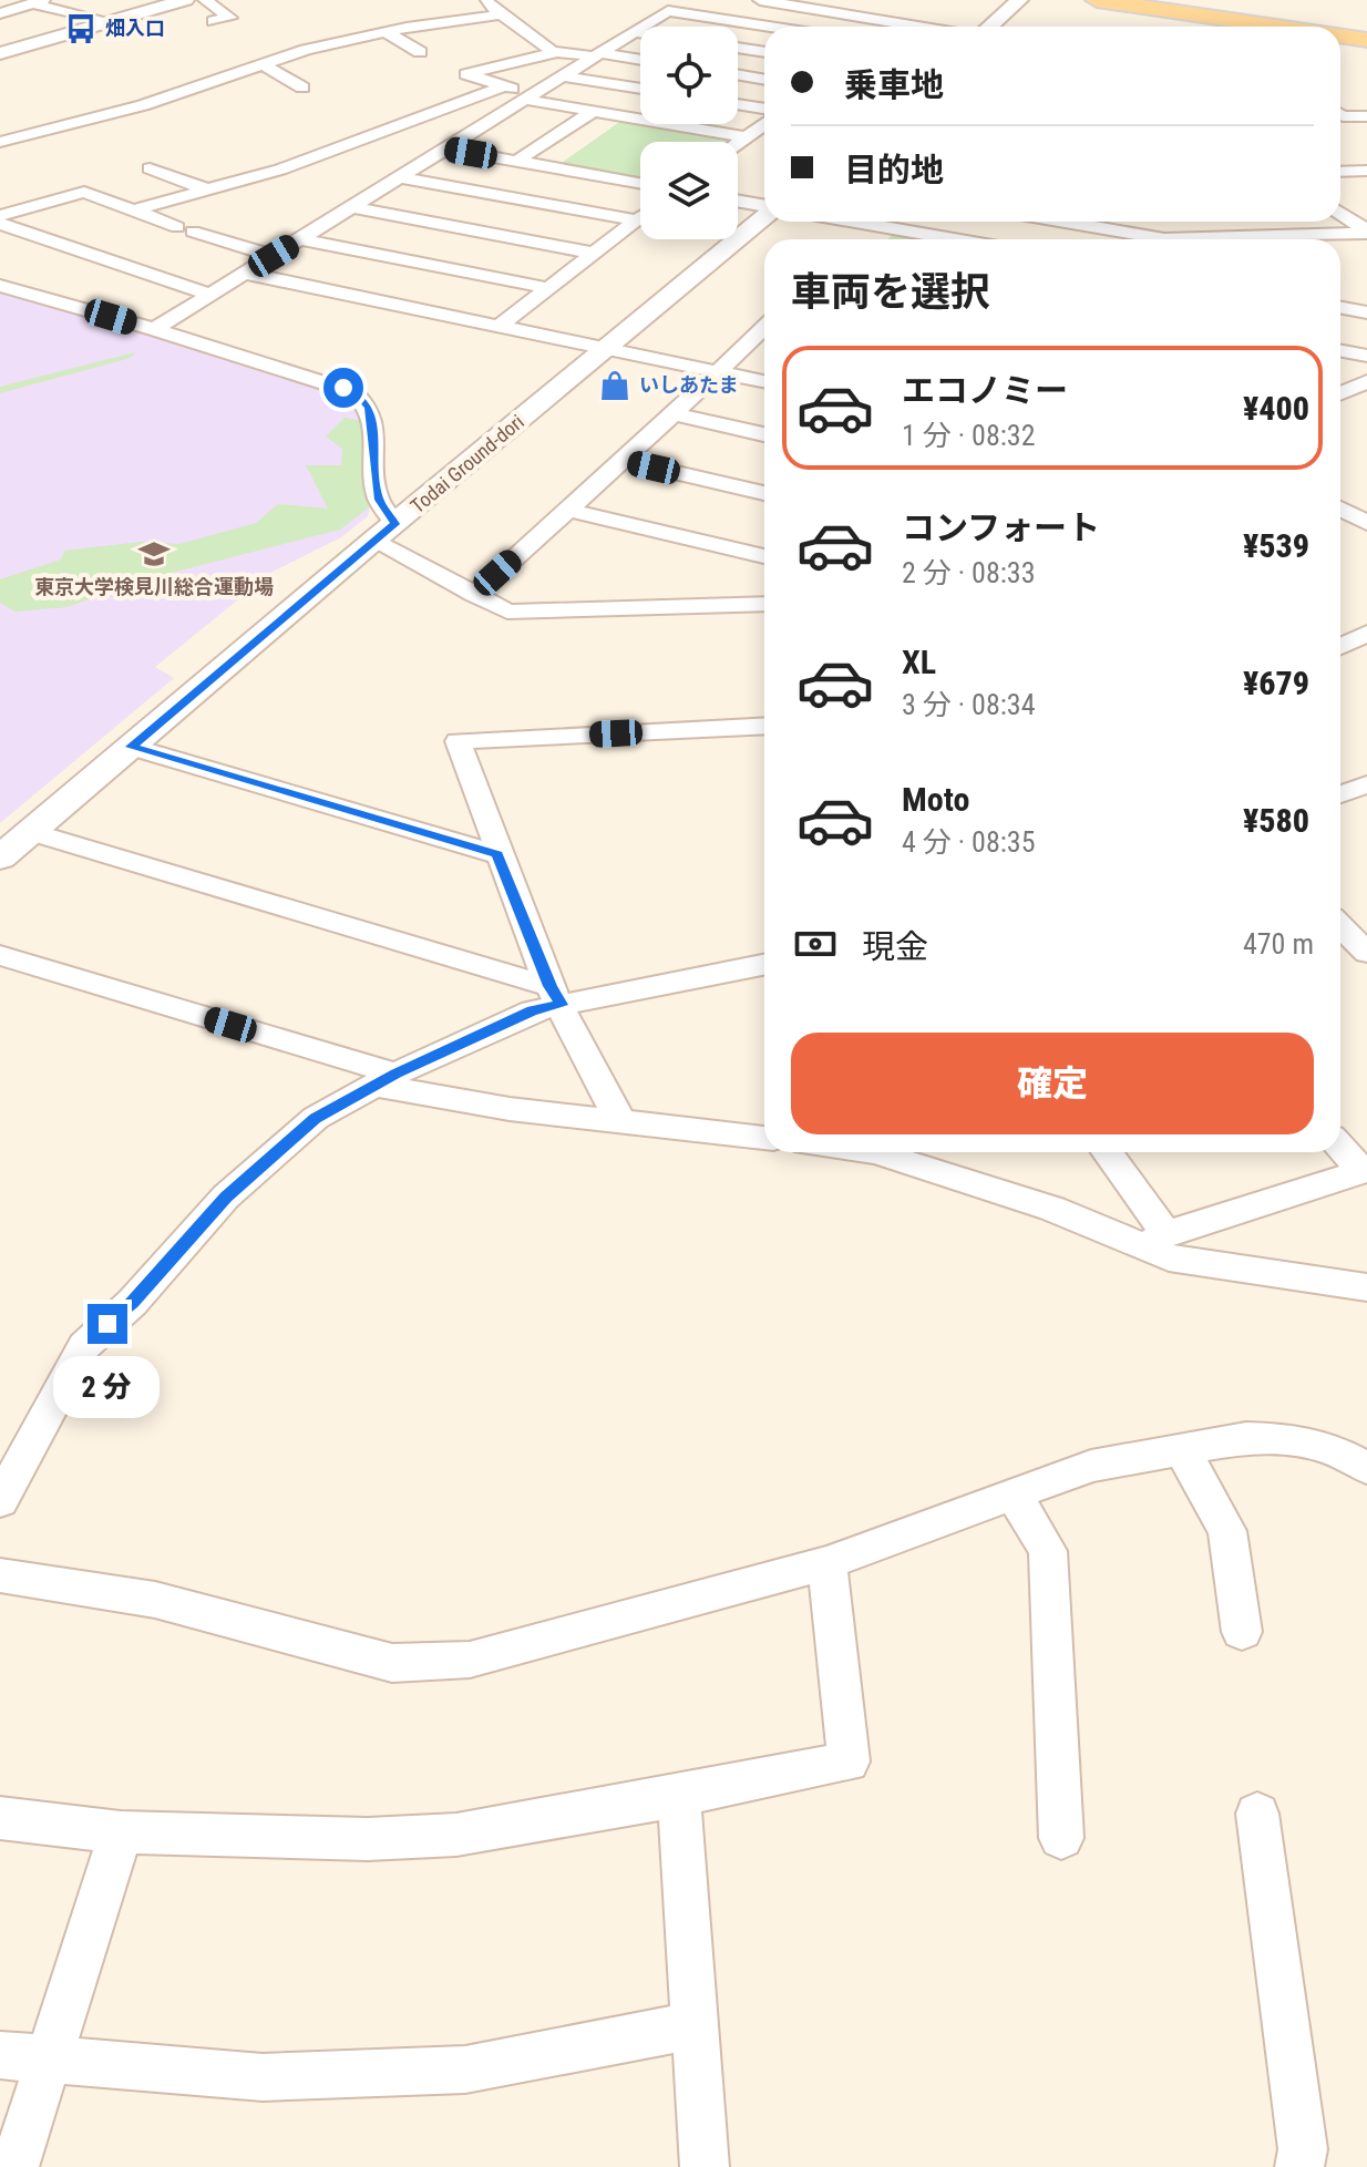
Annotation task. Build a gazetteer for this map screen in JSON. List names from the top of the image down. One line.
{"streets":{"street":["Todai Ground-dori"]},"places":{"bus stop":["畑入口"],"shop":["いしあたま"],"school or university":["東京大学検見川総合運動場"]},"page":{"banner":["乗車地","目的地"],"heading":"車両を選択","list":[{"name":"エコノミー","note":"1 分 · 08:32","value":"¥400"},{"name":"コンフォート","note":"2 分 · 08:33","value":"¥539"},{"name":"XL","note":"3 分 · 08:34","value":"¥679"},{"name":"Moto","note":"4 分 · 08:35","value":"¥580"}],"pay":["現金","470 m"],"buttons":"確定","bubble":"2 分"}}
